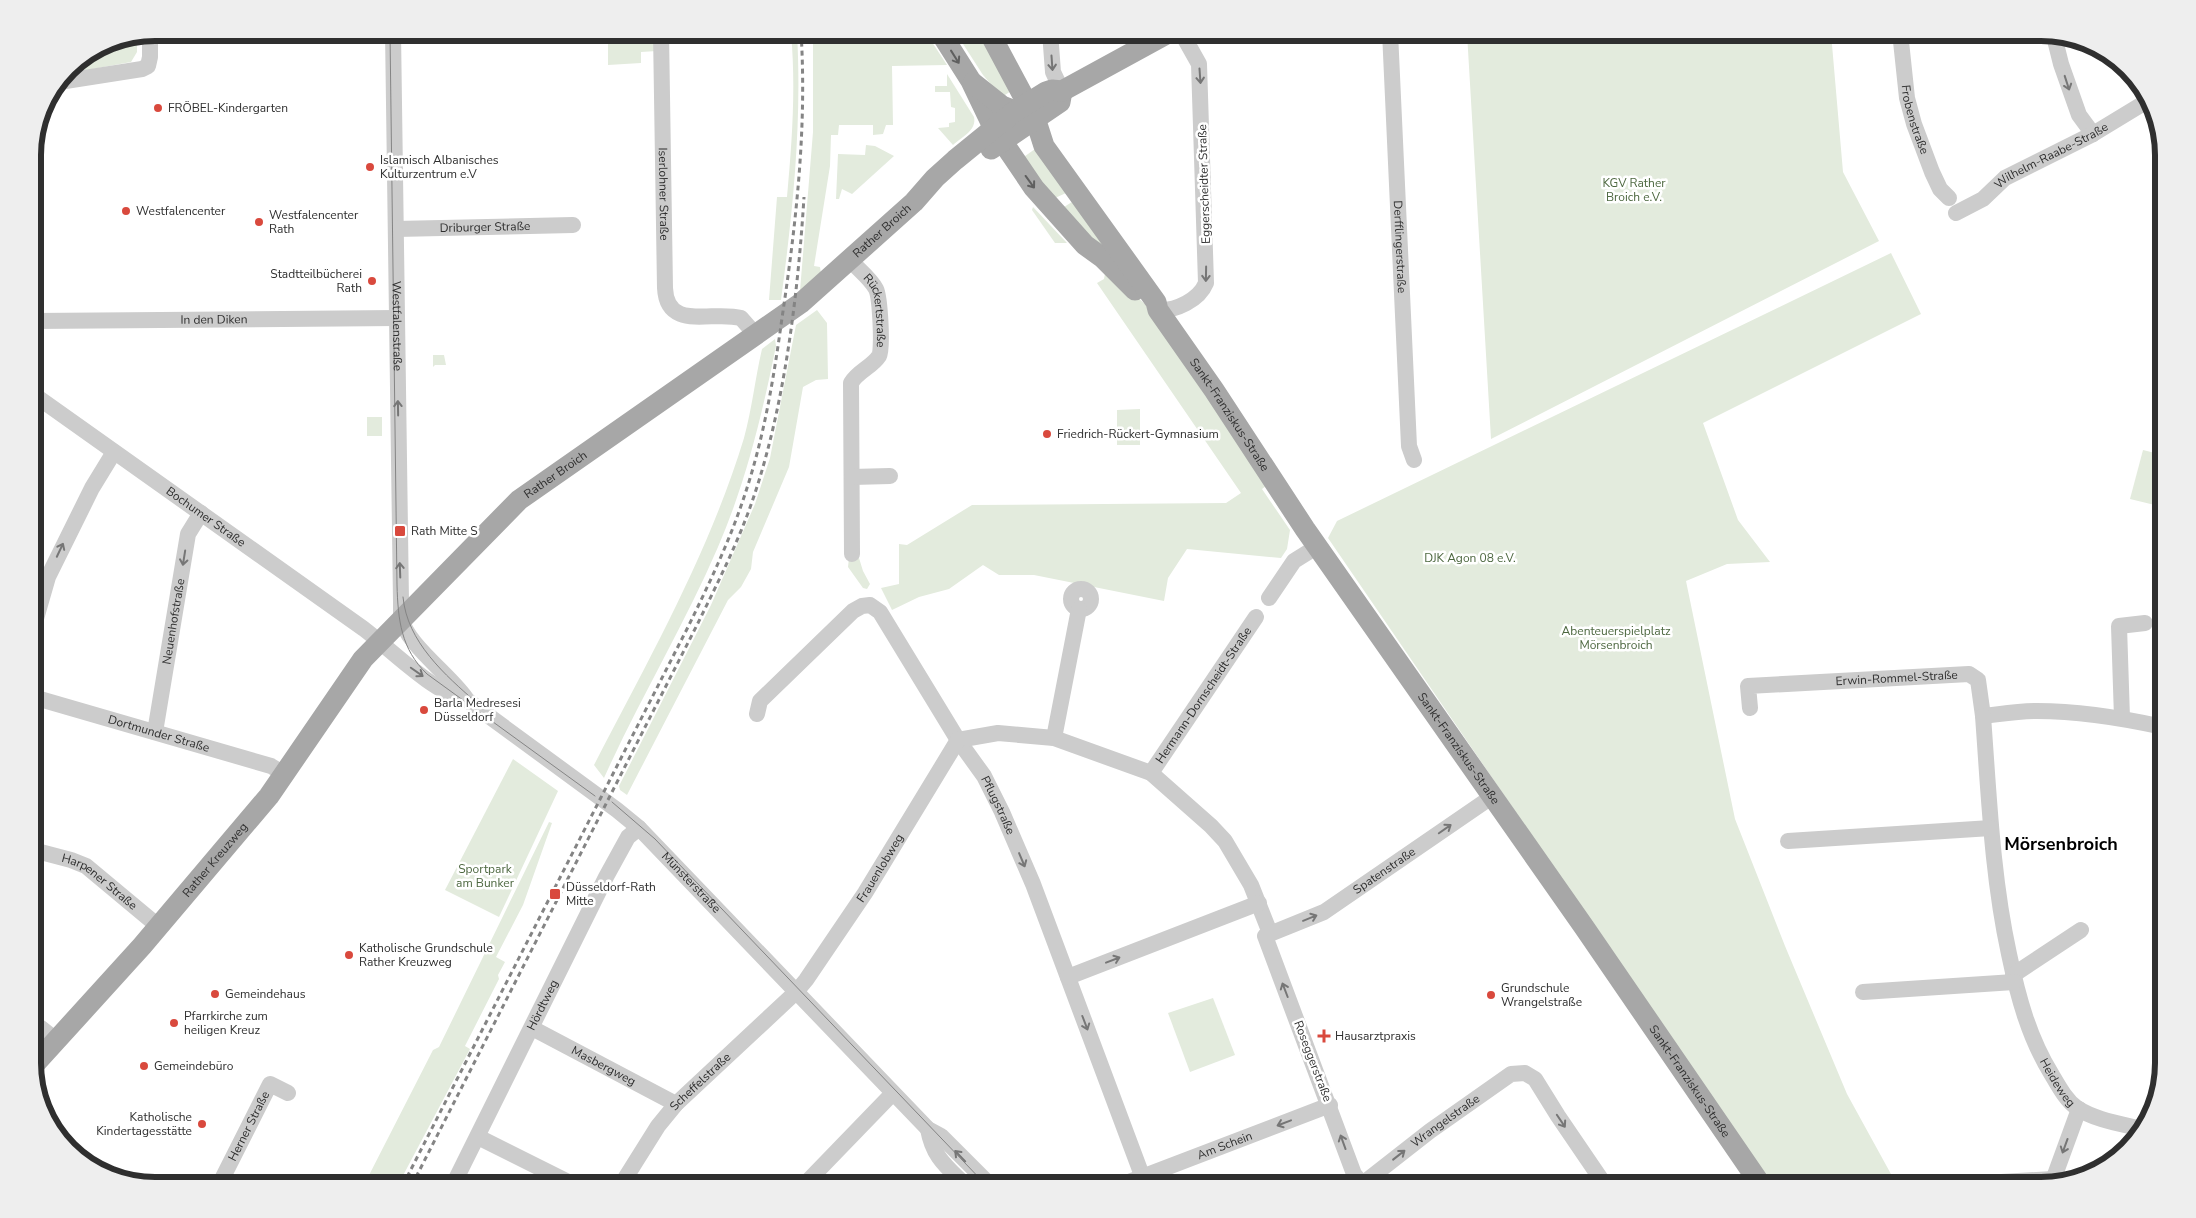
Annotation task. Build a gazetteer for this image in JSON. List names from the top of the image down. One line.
{"streets":{"main road":["Rather Broich","Sankt-Franziskus-Straße","Rather Kreuzweg"],"street":["Frobenstraße","Wilhelm-Raabe-Straße","Eggerscheidter Straße","Iserlohner Straße","Driburger Straße","Derfflingerstraße","Rückertstraße","In den Diken","Westfalenstraße","Bochumer Straße","Neuenhofstraße","Erwin-Rommel-Straße","Hermann-Dornscheidt-Straße","Dortmunder Straße","Pflugstraße","Frauenlobweg","Spatenstraße","Münsterstraße","Harpener Straße","Hördtweg","Roseggerstraße","Masbergweg","Heideweg","Scheffelstraße","Wrangelstraße","Herner Straße","Am Schein"]},"crossings":[["Eggerscheidter Straße","Sankt-Franziskus-Straße"],["Iserlohner Straße","Rather Broich"],["Driburger Straße","Westfalenstraße"],["Rather Broich","Rückertstraße"],["Rather Broich","Westfalenstraße"],["Rather Broich","Sankt-Franziskus-Straße"],["Rather Broich","Bochumer Straße"],["Rather Broich","Rather Kreuzweg"],["Rather Broich","Münsterstraße"],["In den Diken","Westfalenstraße"],["Westfalenstraße","Münsterstraße"],["Sankt-Franziskus-Straße","Spatenstraße"],["Bochumer Straße","Neuenhofstraße"],["Bochumer Straße","Rather Kreuzweg"],["Bochumer Straße","Münsterstraße"],["Neuenhofstraße","Dortmunder Straße"],["Erwin-Rommel-Straße","Heideweg"],["Hermann-Dornscheidt-Straße","Pflugstraße"],["Hermann-Dornscheidt-Straße","Frauenlobweg"],["Dortmunder Straße","Rather Kreuzweg"],["Pflugstraße","Frauenlobweg"],["Rather Kreuzweg","Münsterstraße"],["Rather Kreuzweg","Harpener Straße"],["Frauenlobweg","Münsterstraße"],["Frauenlobweg","Scheffelstraße"],["Spatenstraße","Roseggerstraße"],["Münsterstraße","Hördtweg"],["Münsterstraße","Scheffelstraße"],["Hördtweg","Masbergweg"],["Roseggerstraße","Am Schein"],["Masbergweg","Scheffelstraße"]],"one_way":["Eggerscheidter Straße","Westfalenstraße","Pflugstraße","Spatenstraße","Roseggerstraße","Am Schein"],"districts":["Mörsenbroich"],"parks":["KGV Rather Broich e.V.","DJK Agon 08 e.V.","Abenteuerspielplatz Mörsenbroich","Sportpark am Bunker"],"places":{"other":["FRÖBEL-Kindergarten","Islamisch Albanisches Kulturzentrum e.V","Westfalencenter","Westfalencenter Rath","Stadtteilbücherei Rath","Friedrich-Rückert-Gymnasium","Barla Medresesi Düsseldorf","Katholische Grundschule Rather Kreuzweg","Gemeindehaus","Grundschule Wrangelstraße","Pfarrkirche zum heiligen Kreuz","Gemeindebüro","Katholische Kindertagesstätte"],"transit":["Rath Mitte S","Düsseldorf-Rath Mitte"],"health":["Hausarztpraxis"]}}
